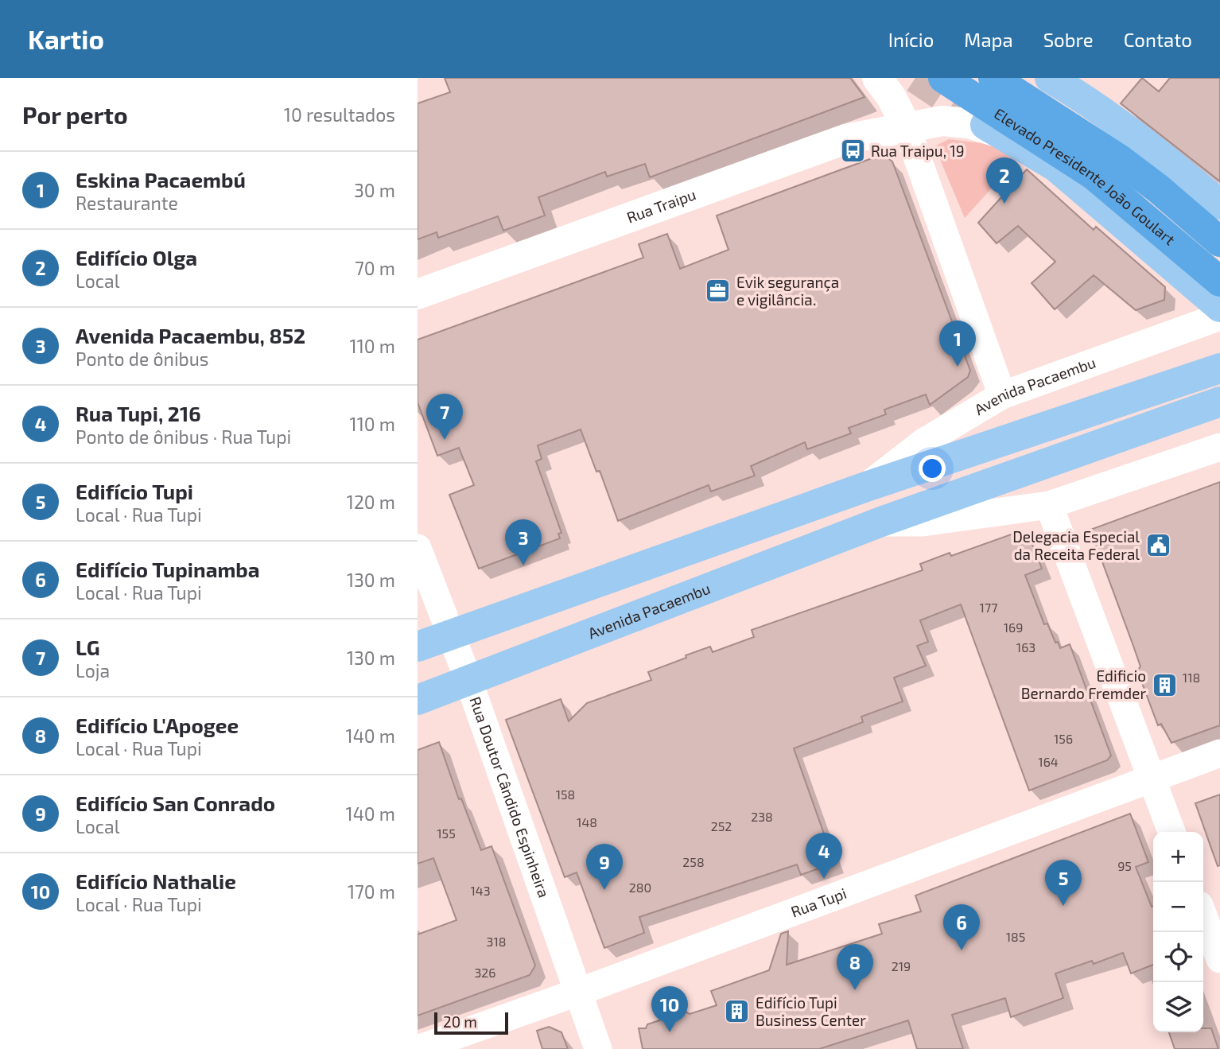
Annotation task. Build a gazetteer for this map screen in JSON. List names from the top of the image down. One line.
{"streets":{"highway":["Elevado Presidente João Goulart"],"main road":["Avenida Pacaembu"],"street":["Rua Traipu","Rua Doutor Cândido Espinheira","Rua Tupi"]},"crossings":[["Avenida Pacaembu","Rua Doutor Cândido Espinheira"],["Rua Doutor Cândido Espinheira","Rua Tupi"]],"places":{"bus stop":["Rua Traipu, 19"],"office":["Evik segurança e vigilância."],"public building":["Delegacia Especial da Receita Federal"],"building":["Edificio Bernardo Fremder","Edifício Tupi Business Center"]},"house_numbers":["177","169","163","118","156","164","158","238","148","252","155","258","95","280","143","185","318","219","326"],"scale_bar":"20 m","page":{"header":"Kartio","nav":["Início","Mapa","Sobre","Contato"],"heading":["Por perto","10 resultados"],"list":[{"mark":"1","name":"Eskina Pacaembú","note":"Restaurante","value":"30 m"},{"mark":"2","name":"Edifício Olga","note":"Local","value":"70 m"},{"mark":"3","name":"Avenida Pacaembu, 852","note":"Ponto de ônibus","value":"110 m"},{"mark":"4","name":"Rua Tupi, 216","note":"Ponto de ônibus · Rua Tupi","value":"110 m"},{"mark":"5","name":"Edifício Tupi","note":"Local · Rua Tupi","value":"120 m"},{"mark":"6","name":"Edifício Tupinamba","note":"Local · Rua Tupi","value":"130 m"},{"mark":"7","name":"LG","note":"Loja","value":"130 m"},{"mark":"8","name":"Edifício L'Apogee","note":"Local · Rua Tupi","value":"140 m"},{"mark":"9","name":"Edifício San Conrado","note":"Local","value":"140 m"},{"mark":"10","name":"Edifício Nathalie","note":"Local · Rua Tupi","value":"170 m"}],"pins":["2","1","7","3","4","9","5","6","8","10"],"map_buttons":["+","−"],"scale":"20 m"}}
